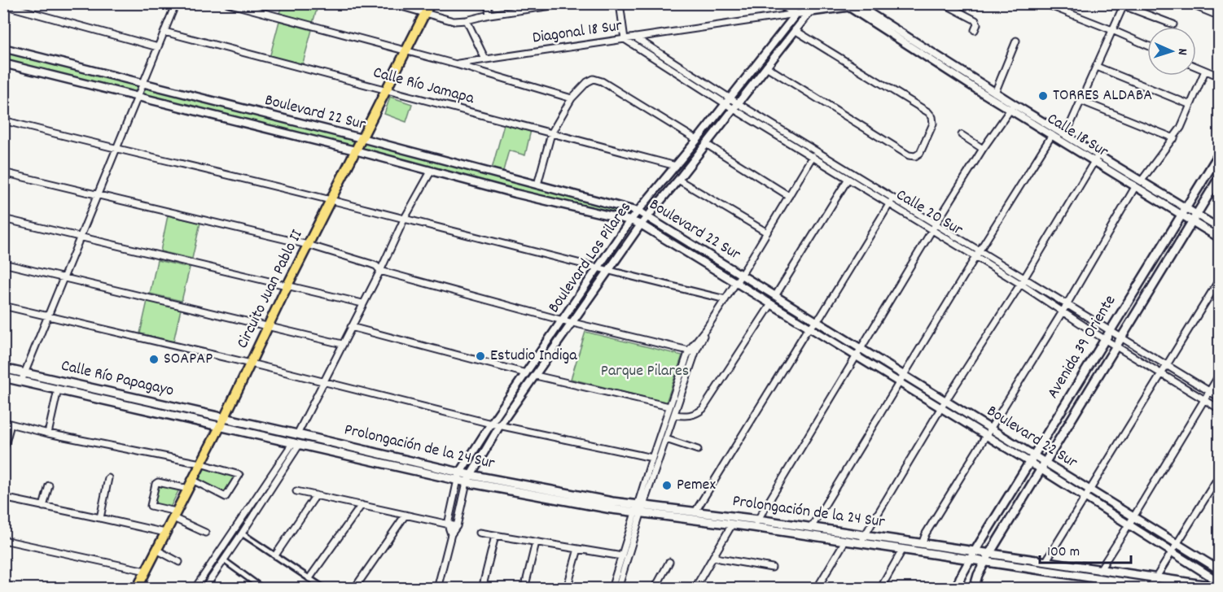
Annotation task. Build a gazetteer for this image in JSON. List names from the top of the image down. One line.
{"streets":{"main road":["Circuito Juan Pablo II","Avenida 39 Oriente","Calle Río Papagayo","Prolongación de la 24 Sur"],"street":["Diagonal 18 Sur","Calle Río Jamapa","Boulevard 22 Sur","Calle 18 Sur","Calle 20 Sur","Boulevard Los Pilares"]},"crossings":[["Diagonal 18 Sur","Calle 18 Sur"],["Diagonal 18 Sur","Calle 20 Sur"],["Diagonal 18 Sur","Boulevard Los Pilares"],["Diagonal 18 Sur","Circuito Juan Pablo II"],["Calle Río Jamapa","Boulevard Los Pilares"],["Calle Río Jamapa","Circuito Juan Pablo II"],["Boulevard 22 Sur","Boulevard Los Pilares"],["Boulevard 22 Sur","Circuito Juan Pablo II"],["Boulevard 22 Sur","Avenida 39 Oriente"],["Calle 18 Sur","Avenida 39 Oriente"],["Calle 20 Sur","Boulevard Los Pilares"],["Calle 20 Sur","Avenida 39 Oriente"],["Boulevard Los Pilares","Prolongación de la 24 Sur"],["Circuito Juan Pablo II","Calle Río Papagayo"],["Circuito Juan Pablo II","Prolongación de la 24 Sur"],["Avenida 39 Oriente","Prolongación de la 24 Sur"],["Calle Río Papagayo","Prolongación de la 24 Sur"]],"parks":["Parque Pilares"],"places":["TORRES ALDABA","Estudio Indiga","SOAPAP","Pemex"],"scale_bar":"100 m","north":"right"}
